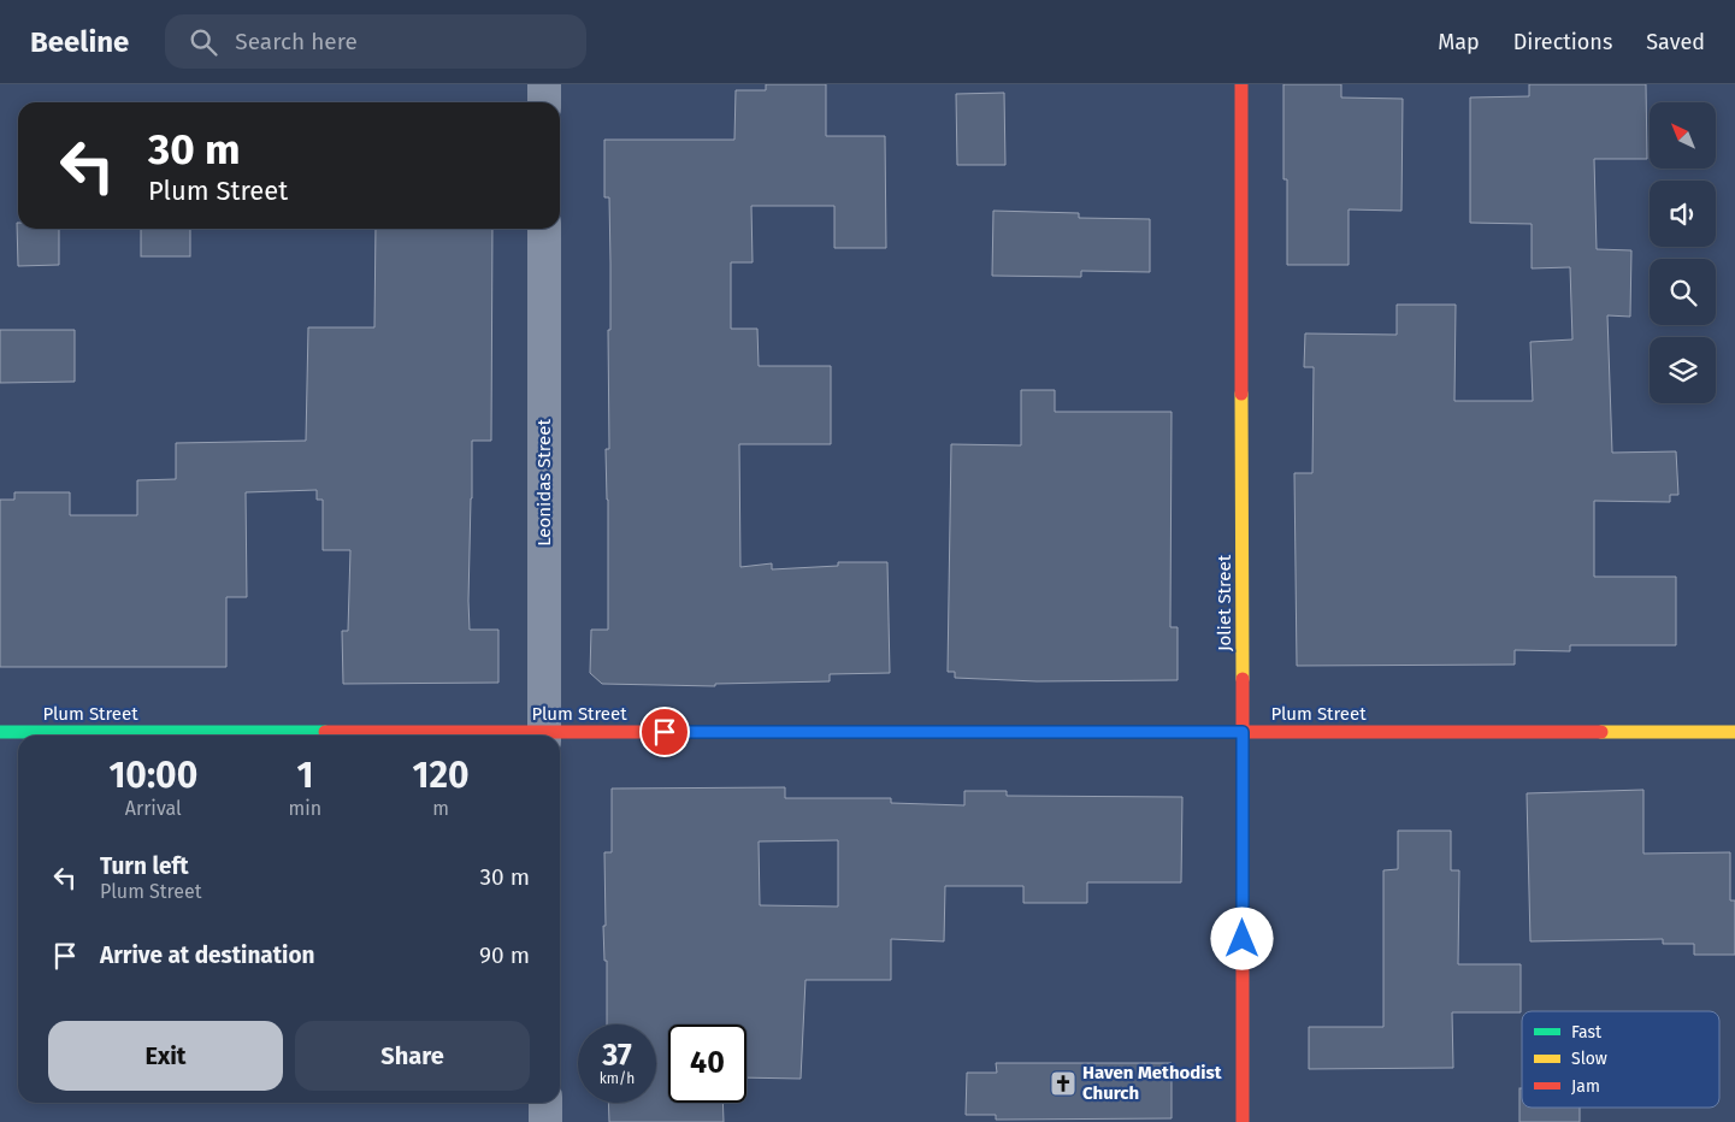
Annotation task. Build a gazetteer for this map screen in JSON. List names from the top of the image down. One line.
{"streets":{"street":["Leonidas Street","Joliet Street","Plum Street"]},"crossings":[["Joliet Street","Plum Street"]],"places":{"church":["Haven Methodist Church"]},"legend":["Fast","Slow","Jam"],"north":"top left","page":{"header":"Beeline","search":"Search here","nav":["Map","Directions","Saved"],"turn":["30 m","Plum Street"],"eta":["10:00","Arrival","1","min","120","m"],"list":[{"name":"Turn left","note":"Plum Street","value":"30 m"},{"name":"Arrive at destination","value":"90 m"}],"buttons":["Exit","Share"],"speed":"37 km/h","limit":"40"}}
